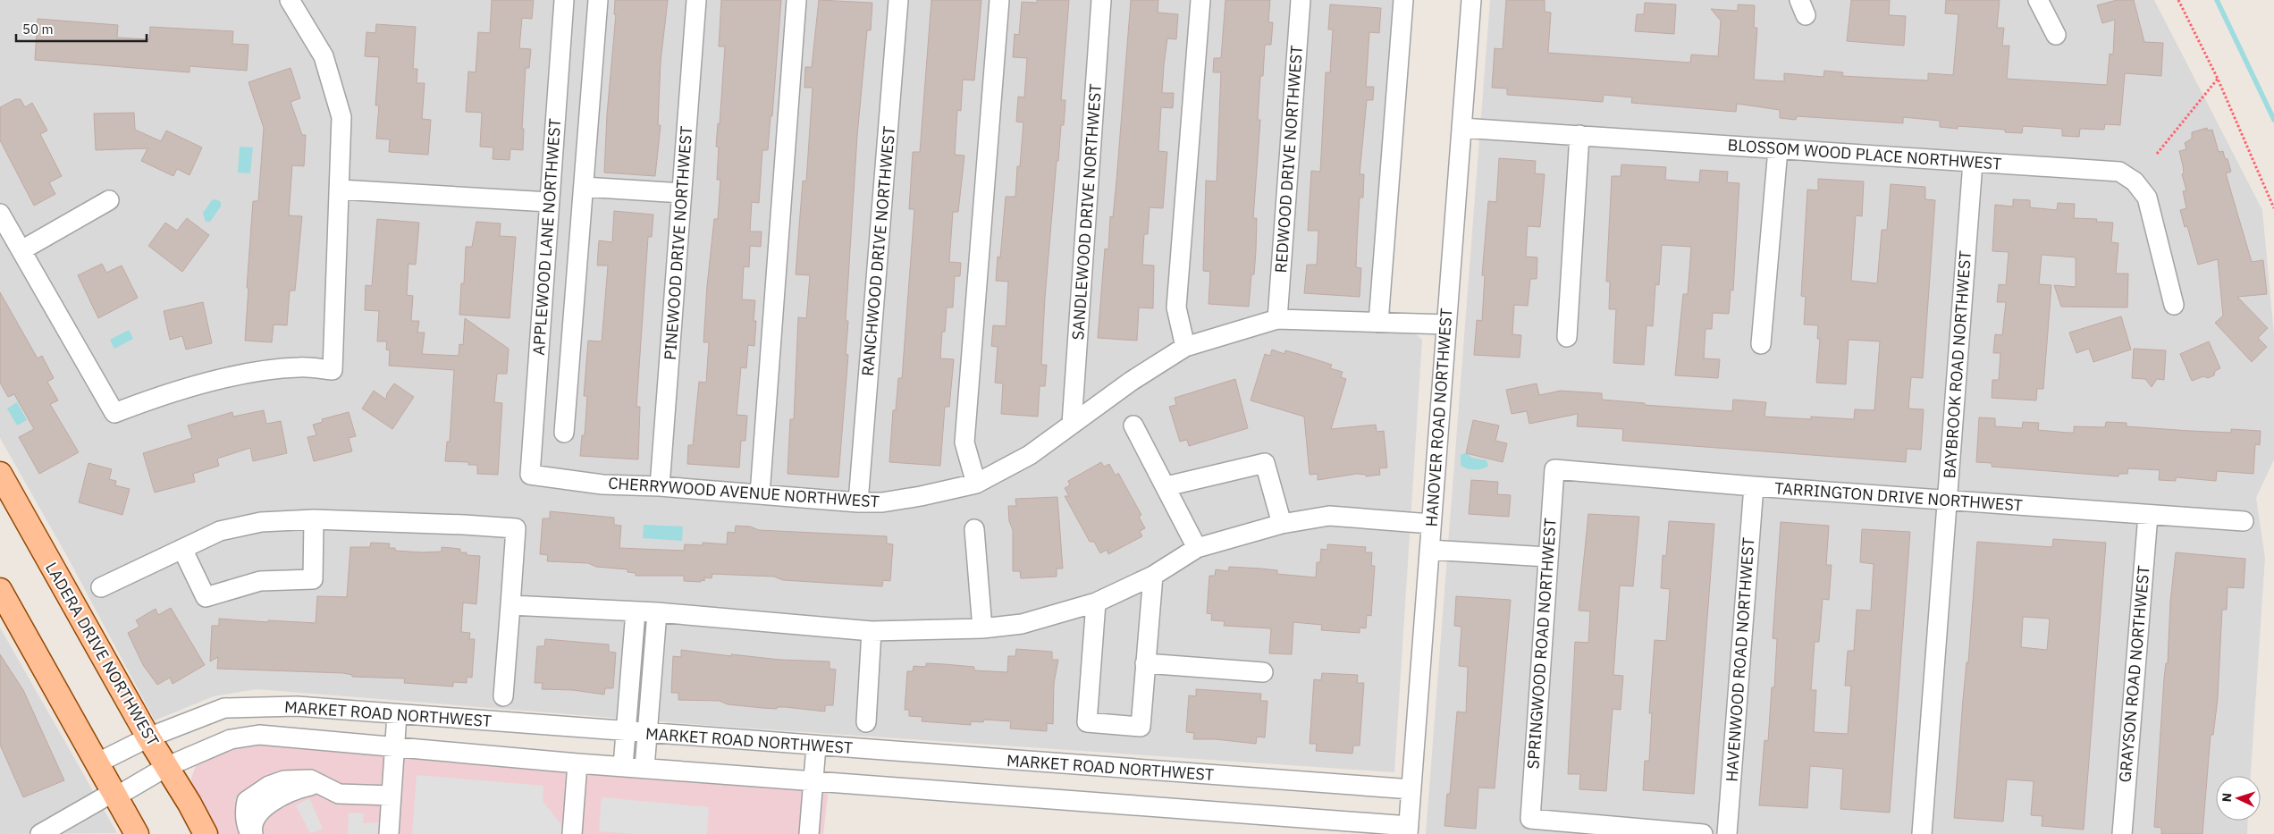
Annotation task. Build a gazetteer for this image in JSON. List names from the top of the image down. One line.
{"streets":{"main road":["LADERA DRIVE NORTHWEST"],"street":["BLOSSOM WOOD PLACE NORTHWEST","REDWOOD DRIVE NORTHWEST","SANDLEWOOD DRIVE NORTHWEST","APPLEWOOD LANE NORTHWEST","PINEWOOD DRIVE NORTHWEST","RANCHWOOD DRIVE NORTHWEST","BAYBROOK ROAD NORTHWEST","HANOVER ROAD NORTHWEST","CHERRYWOOD AVENUE NORTHWEST","TARRINGTON DRIVE NORTHWEST","SPRINGWOOD ROAD NORTHWEST","HAVENWOOD ROAD NORTHWEST","GRAYSON ROAD NORTHWEST","MARKET ROAD NORTHWEST"]},"crossings":[["BLOSSOM WOOD PLACE NORTHWEST","BAYBROOK ROAD NORTHWEST"],["BLOSSOM WOOD PLACE NORTHWEST","HANOVER ROAD NORTHWEST"],["REDWOOD DRIVE NORTHWEST","CHERRYWOOD AVENUE NORTHWEST"],["SANDLEWOOD DRIVE NORTHWEST","CHERRYWOOD AVENUE NORTHWEST"],["APPLEWOOD LANE NORTHWEST","CHERRYWOOD AVENUE NORTHWEST"],["PINEWOOD DRIVE NORTHWEST","CHERRYWOOD AVENUE NORTHWEST"],["RANCHWOOD DRIVE NORTHWEST","CHERRYWOOD AVENUE NORTHWEST"],["BAYBROOK ROAD NORTHWEST","TARRINGTON DRIVE NORTHWEST"],["HANOVER ROAD NORTHWEST","CHERRYWOOD AVENUE NORTHWEST"],["HANOVER ROAD NORTHWEST","MARKET ROAD NORTHWEST"],["TARRINGTON DRIVE NORTHWEST","SPRINGWOOD ROAD NORTHWEST"],["TARRINGTON DRIVE NORTHWEST","HAVENWOOD ROAD NORTHWEST"],["TARRINGTON DRIVE NORTHWEST","GRAYSON ROAD NORTHWEST"],["LADERA DRIVE NORTHWEST","MARKET ROAD NORTHWEST"]],"scale_bar":"50 m","north":"left"}
